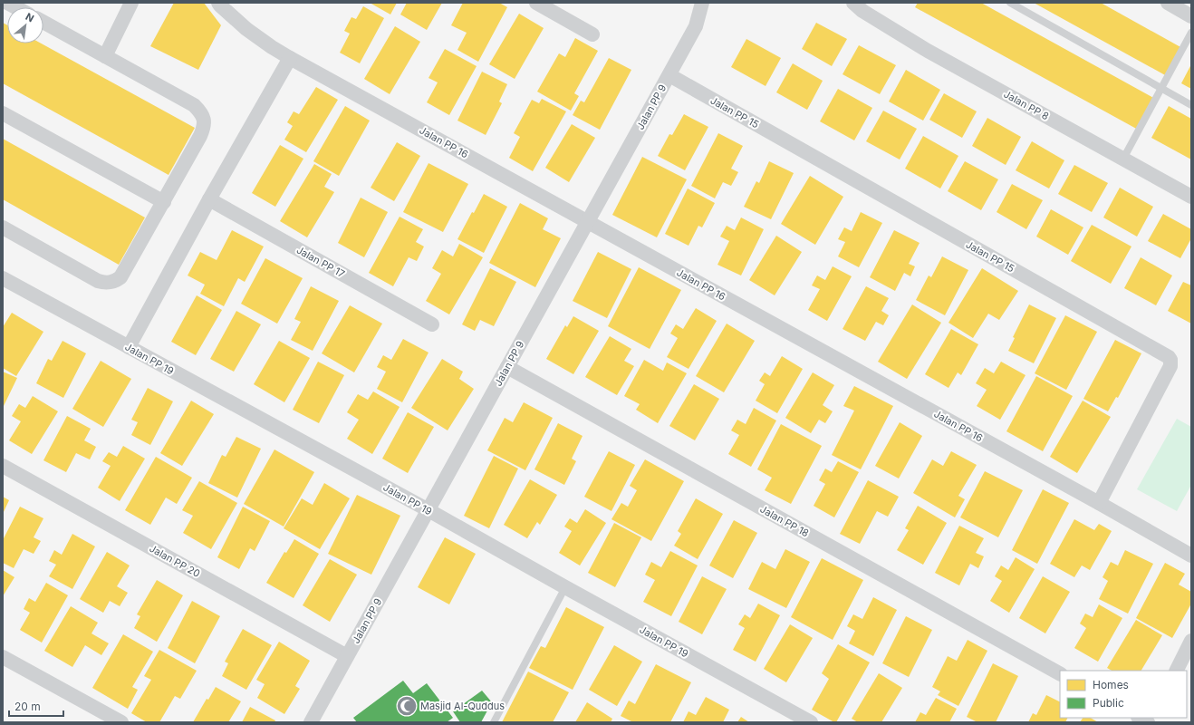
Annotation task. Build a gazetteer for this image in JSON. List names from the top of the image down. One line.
{"streets":{"street":["Jalan PP 8","Jalan PP 9","Jalan PP 15","Jalan PP 16","Jalan PP 17","Jalan PP 19","Jalan PP 18","Jalan PP 20"]},"crossings":[["Jalan PP 9","Jalan PP 15"],["Jalan PP 9","Jalan PP 16"],["Jalan PP 9","Jalan PP 19"],["Jalan PP 9","Jalan PP 18"],["Jalan PP 9","Jalan PP 20"],["Jalan PP 15","Jalan PP 16"]],"places":{"mosque":["Masjid Al-Quddus"]},"legend":["Homes","Public"],"scale_bar":"20 m","north":"top right"}
